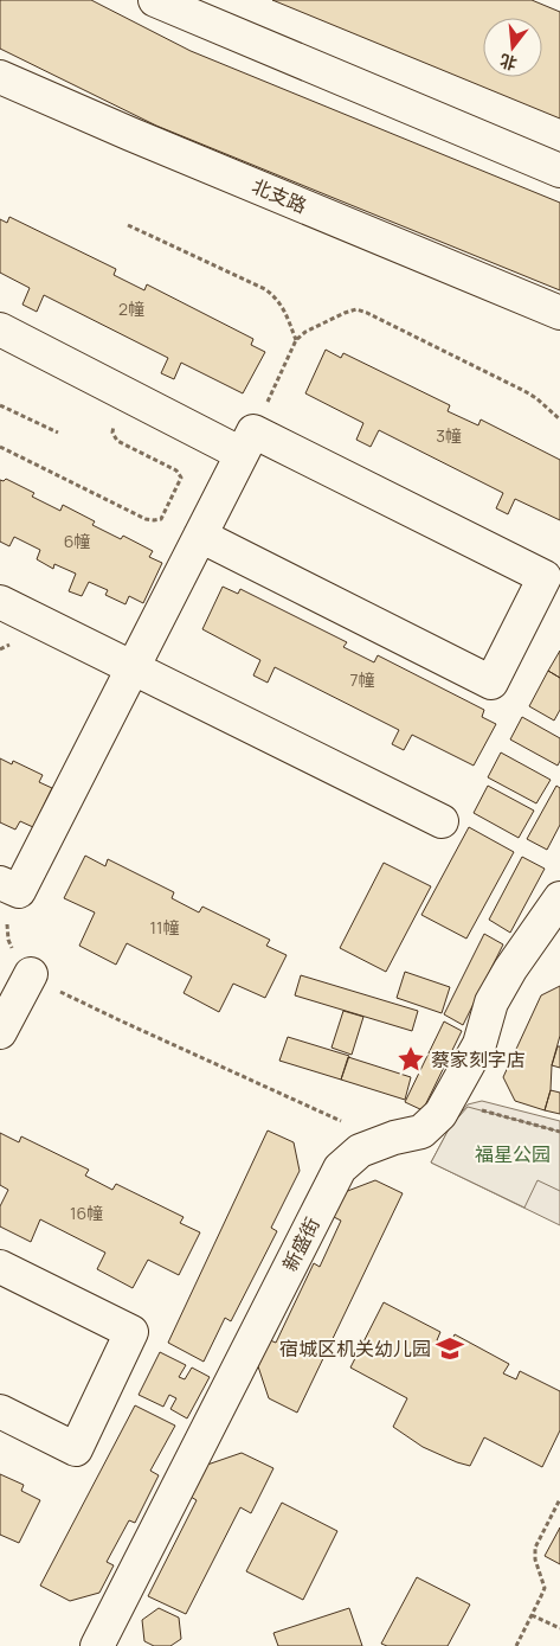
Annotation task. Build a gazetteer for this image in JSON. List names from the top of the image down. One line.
{"streets":{"street":["北支路","新盛街"]},"parks":["福星公园"],"places":{"place":["蔡家刻字店"],"school or university":["宿城区机关幼儿园"]},"house_numbers":["2幢","3幢","6幢","7幢","11幢","16幢"],"north":"bottom"}
